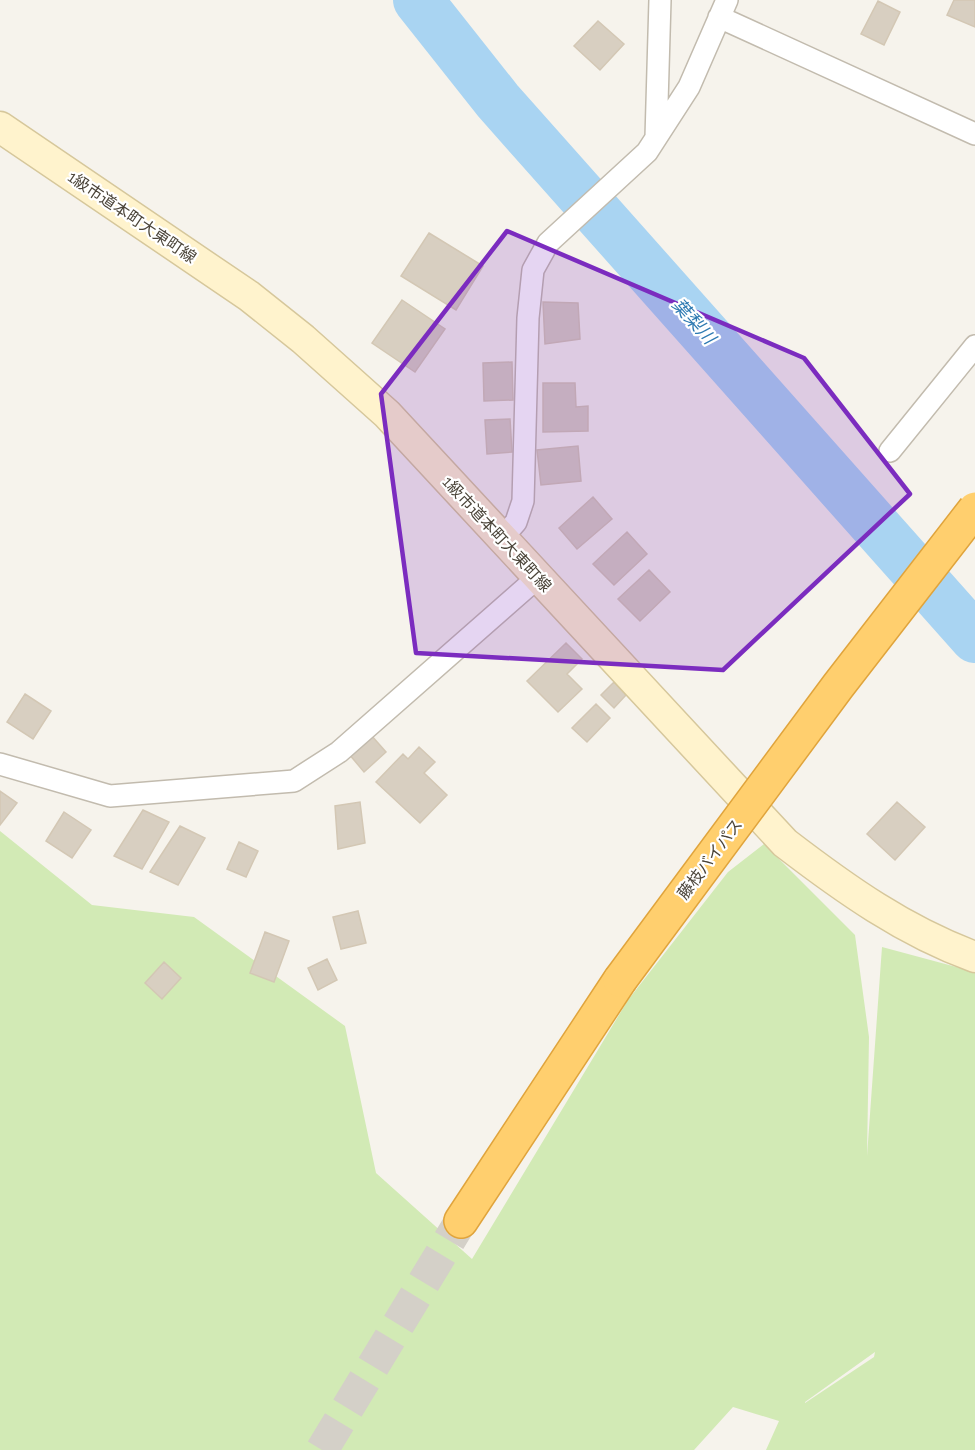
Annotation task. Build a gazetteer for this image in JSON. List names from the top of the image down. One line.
{"streets":{"highway":["藤枝バイパス"],"street":["1級市道本町大東町線"]},"water":["葉梨川"]}
